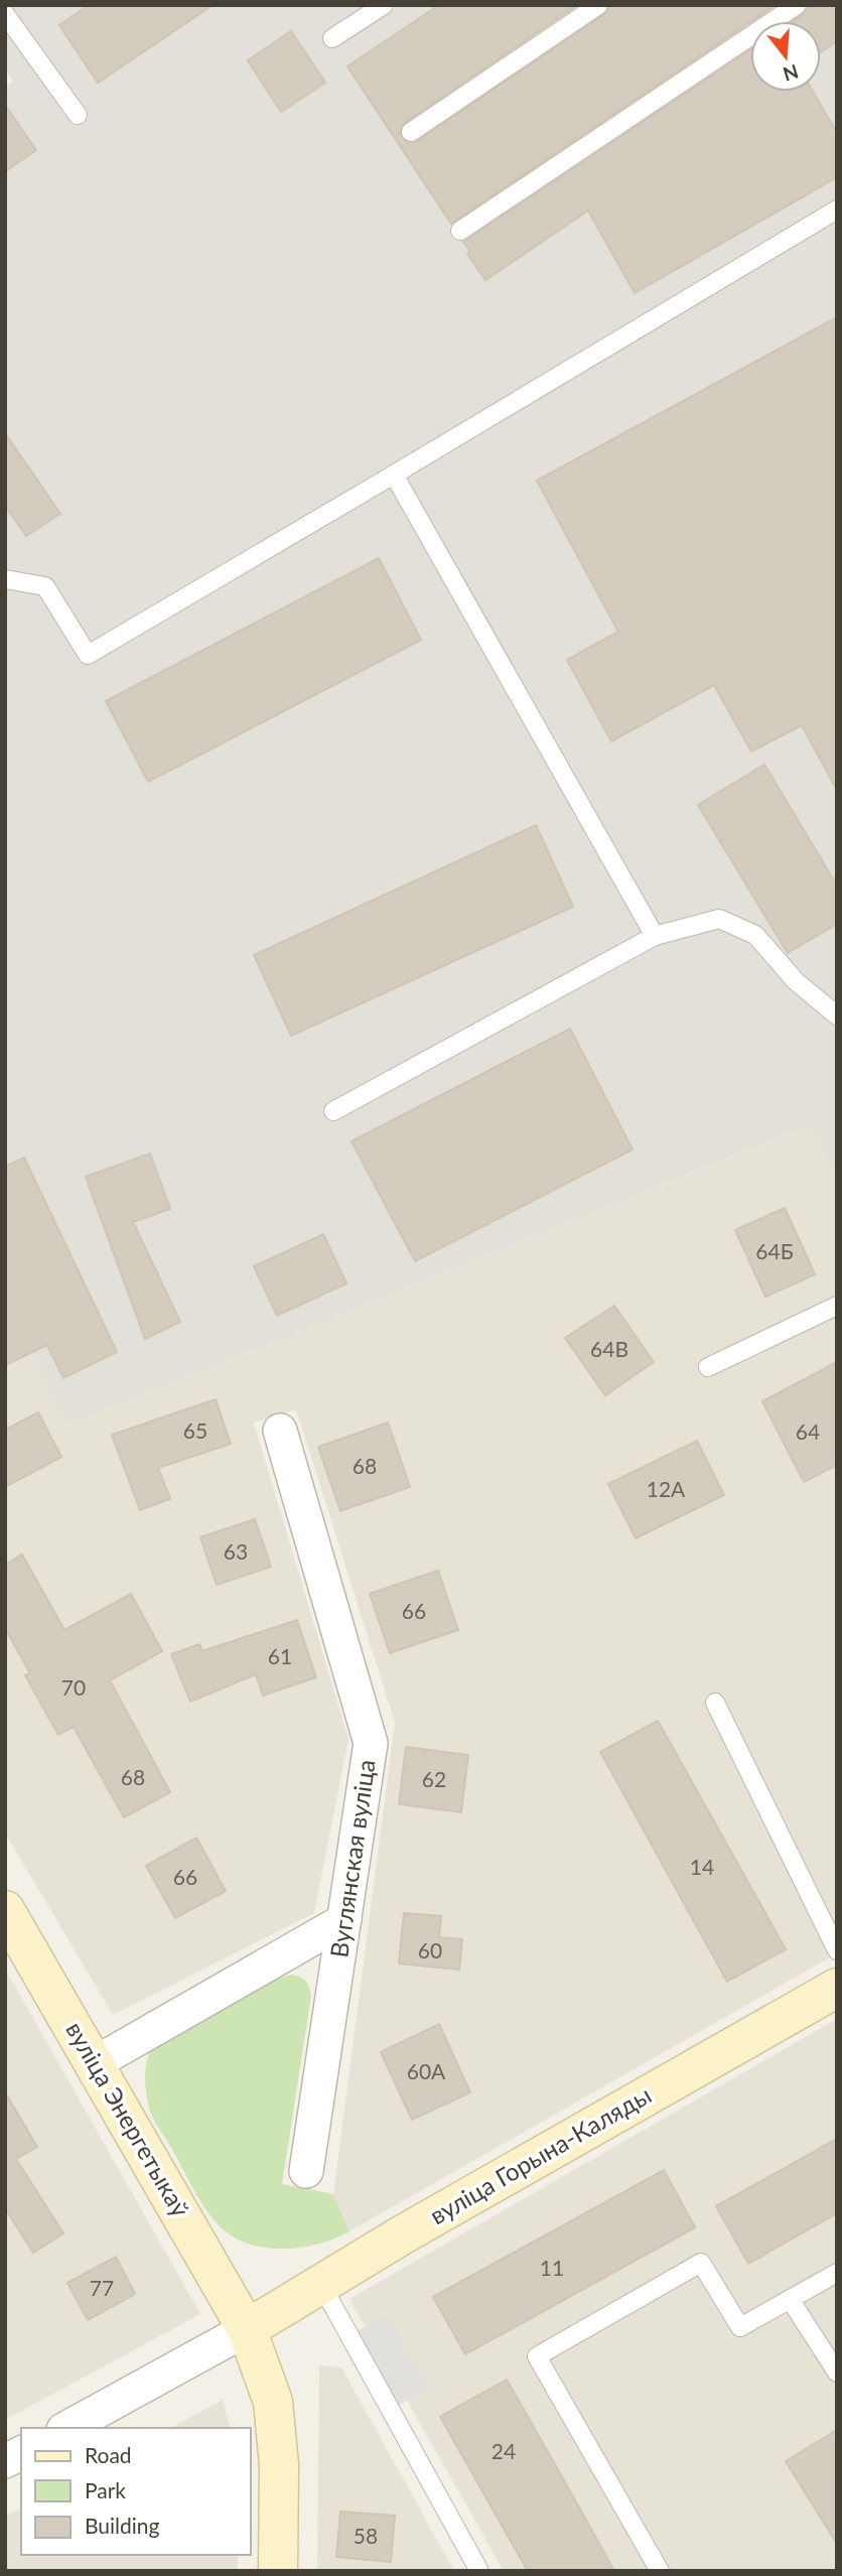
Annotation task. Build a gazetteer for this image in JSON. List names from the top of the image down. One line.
{"streets":{"street":["Вуглянская вуліца","вуліца Энергетыкаў","вуліца Горына-Каляды"]},"crossings":[["вуліца Энергетыкаў","вуліца Горына-Каляды"]],"house_numbers":["64Б","64В","65","64","68","12А","63","66","61","70","68","62","14","66","60","60А","11","77","24","58"],"legend":["Road","Park","Building"],"north":"bottom"}
